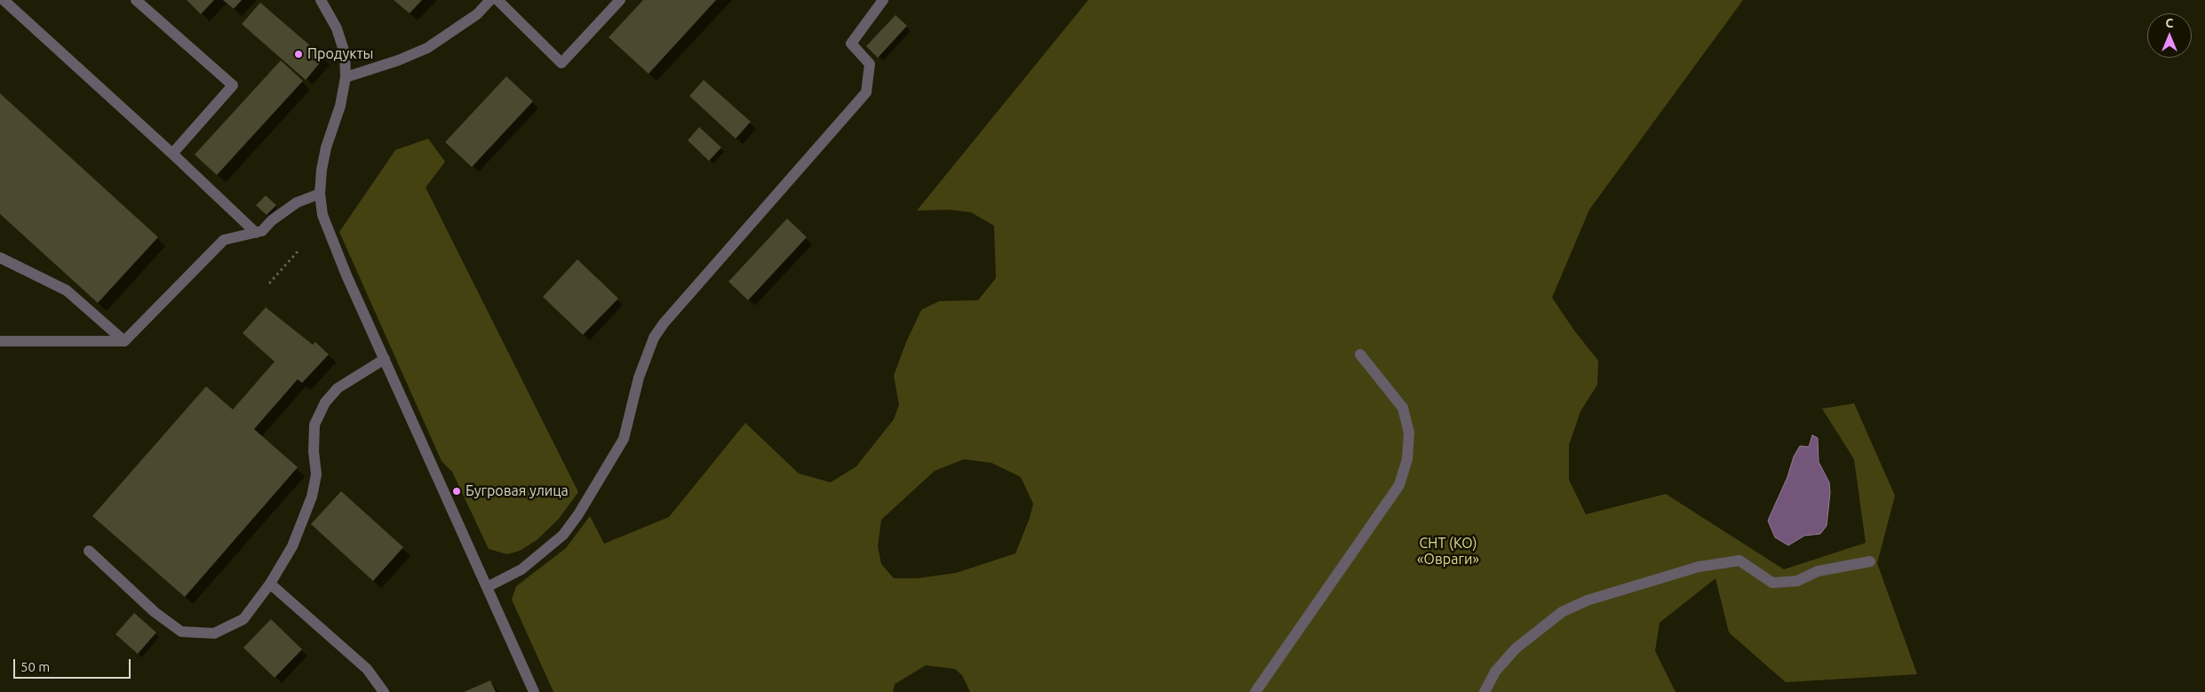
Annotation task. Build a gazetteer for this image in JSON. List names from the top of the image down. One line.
{"parks":["СНТ (КО) «Овраги»"],"places":["Продукты","Бугровая улица"],"scale_bar":"50 m","north":"top"}
